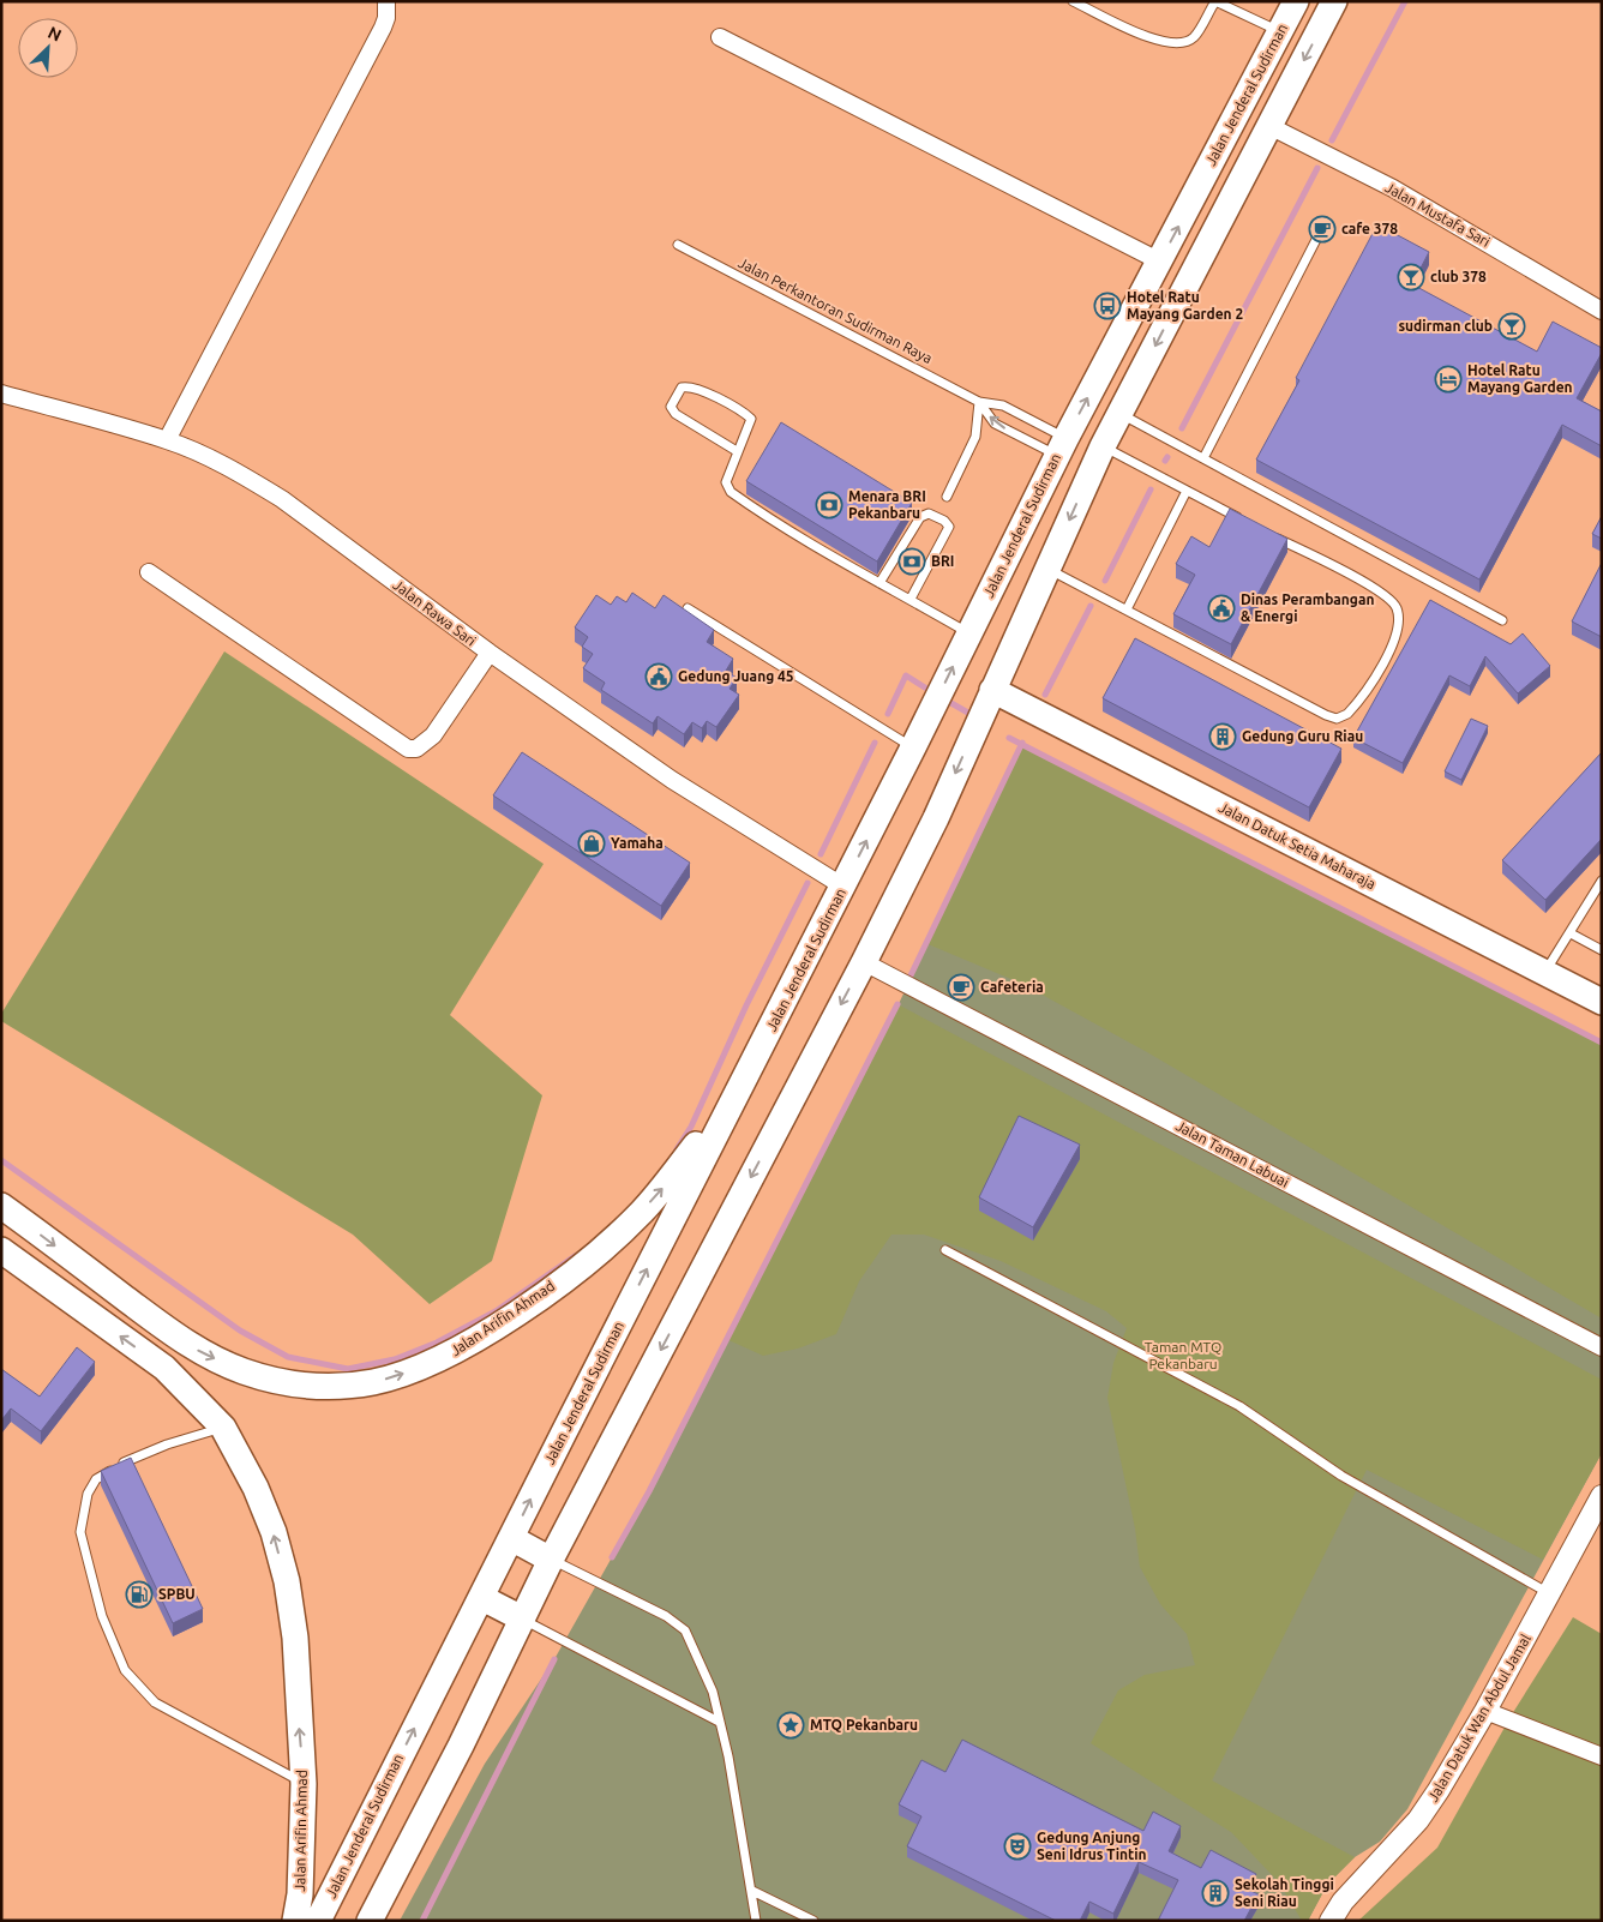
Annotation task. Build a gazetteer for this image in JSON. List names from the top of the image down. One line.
{"streets":{"main road":["Jalan Jenderal Sudirman","Jalan Datuk Setia Maharaja","Jalan Arifin Ahmad"],"street":["Jalan Mustafa Sari","Jalan Rawa Sari","Jalan Taman Labuai","Jalan Datuk Wan Abdul Jamal"],"lane":["Jalan Perkantoran Sudirman Raya"]},"crossings":[["Jalan Jenderal Sudirman","Jalan Perkantoran Sudirman Raya"],["Jalan Jenderal Sudirman","Jalan Rawa Sari"],["Jalan Jenderal Sudirman","Jalan Arifin Ahmad"]],"parks":["Taman MTQ Pekanbaru"],"places":{"cafe":["cafe 378","Cafeteria"],"bar":["club 378","sudirman club"],"bus stop":["Hotel Ratu Mayang Garden 2"],"hotel":["Hotel Ratu Mayang Garden"],"bank":["Menara BRI Pekanbaru","BRI"],"public building":["Dinas Perambangan & Energi","Gedung Juang 45"],"building":["Gedung Guru Riau","Sekolah Tinggi Seni Riau"],"shop":["Yamaha"],"fuel station":["SPBU"],"place":["MTQ Pekanbaru"],"theatre":["Gedung Anjung Seni Idrus Tintin"]},"north":"top right"}
